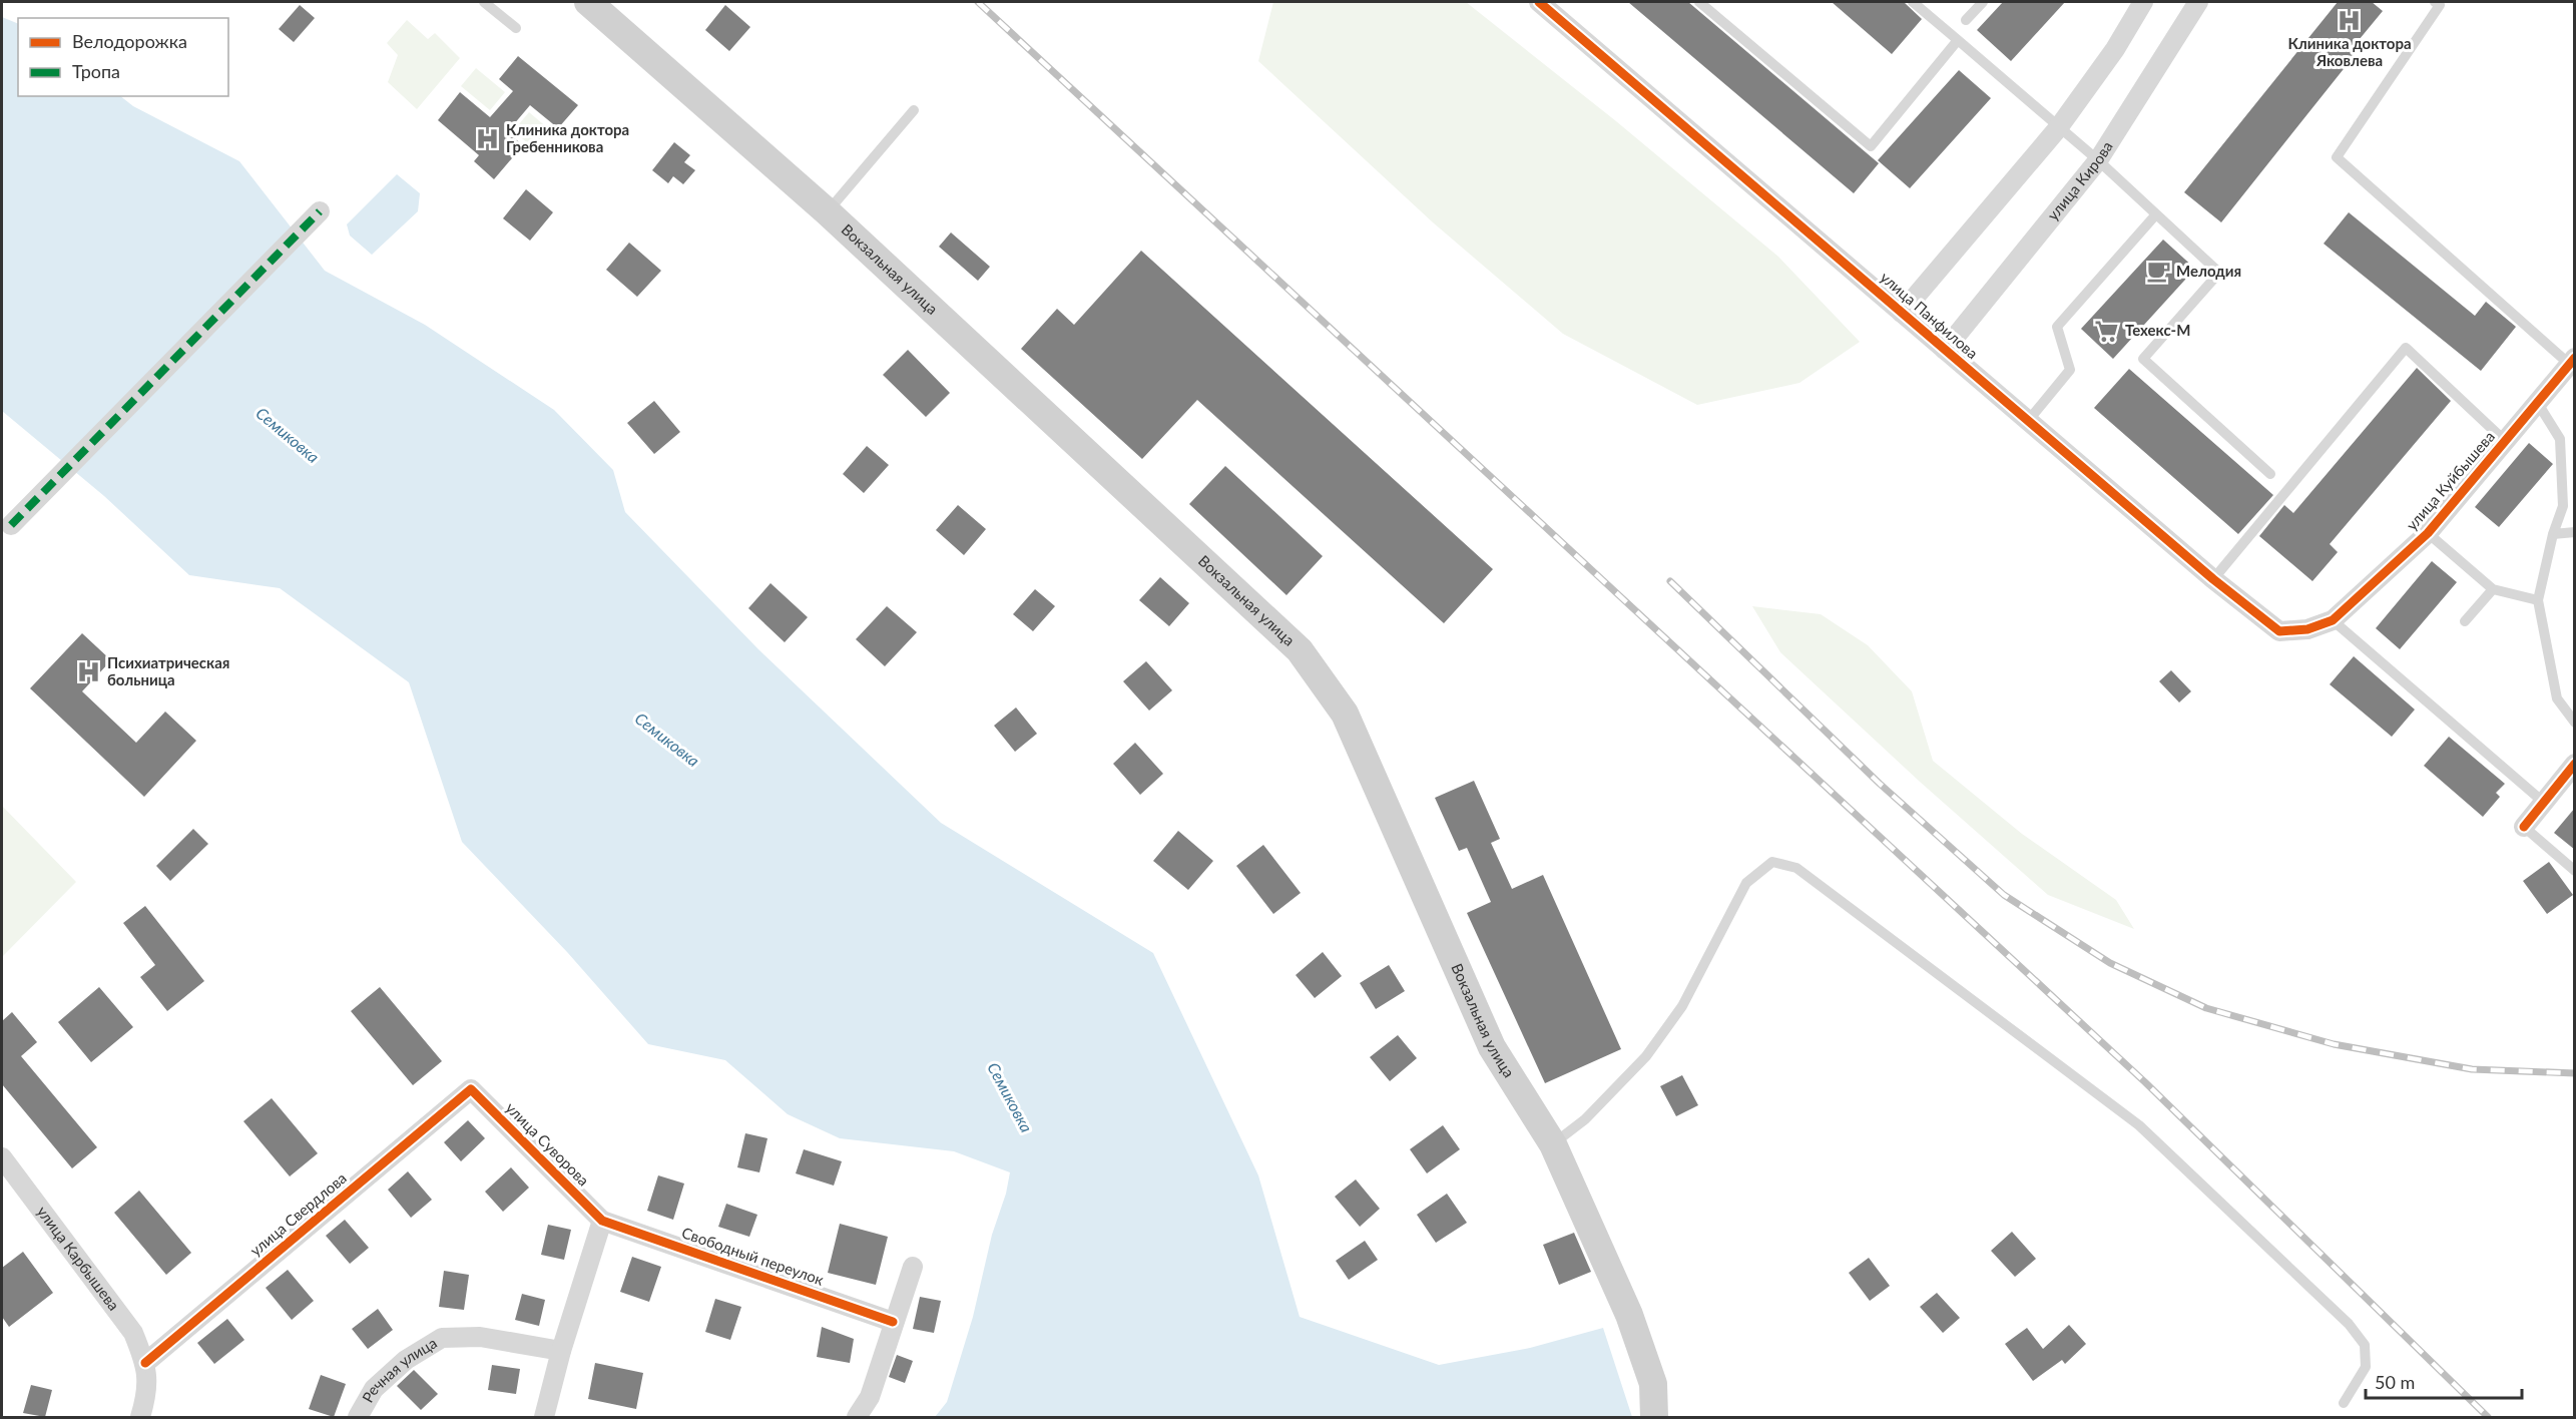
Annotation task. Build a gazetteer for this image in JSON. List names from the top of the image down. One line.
{"streets":{"main road":["Вокзальная улица"],"street":["улица Кирова","улица Панфилова","улица Куйбышева","улица Суворова","улица Свердлова","Свободный переулок","улица Карбышева","Речная улица"]},"crossings":[["улица Кирова","улица Панфилова"],["улица Панфилова","улица Куйбышева"],["улица Суворова","улица Свердлова"],["улица Суворова","Свободный переулок"],["улица Свердлова","улица Карбышева"]],"water":["Семиковка"],"places":{"hospital":["Клиника доктора Яковлева","Клиника доктора Гребенникова","Психиатрическая больница"],"cafe":["Мелодия"],"supermarket":["Техекс-М"]},"legend":["Велодорожка","Тропа"],"scale_bar":"50 m"}
